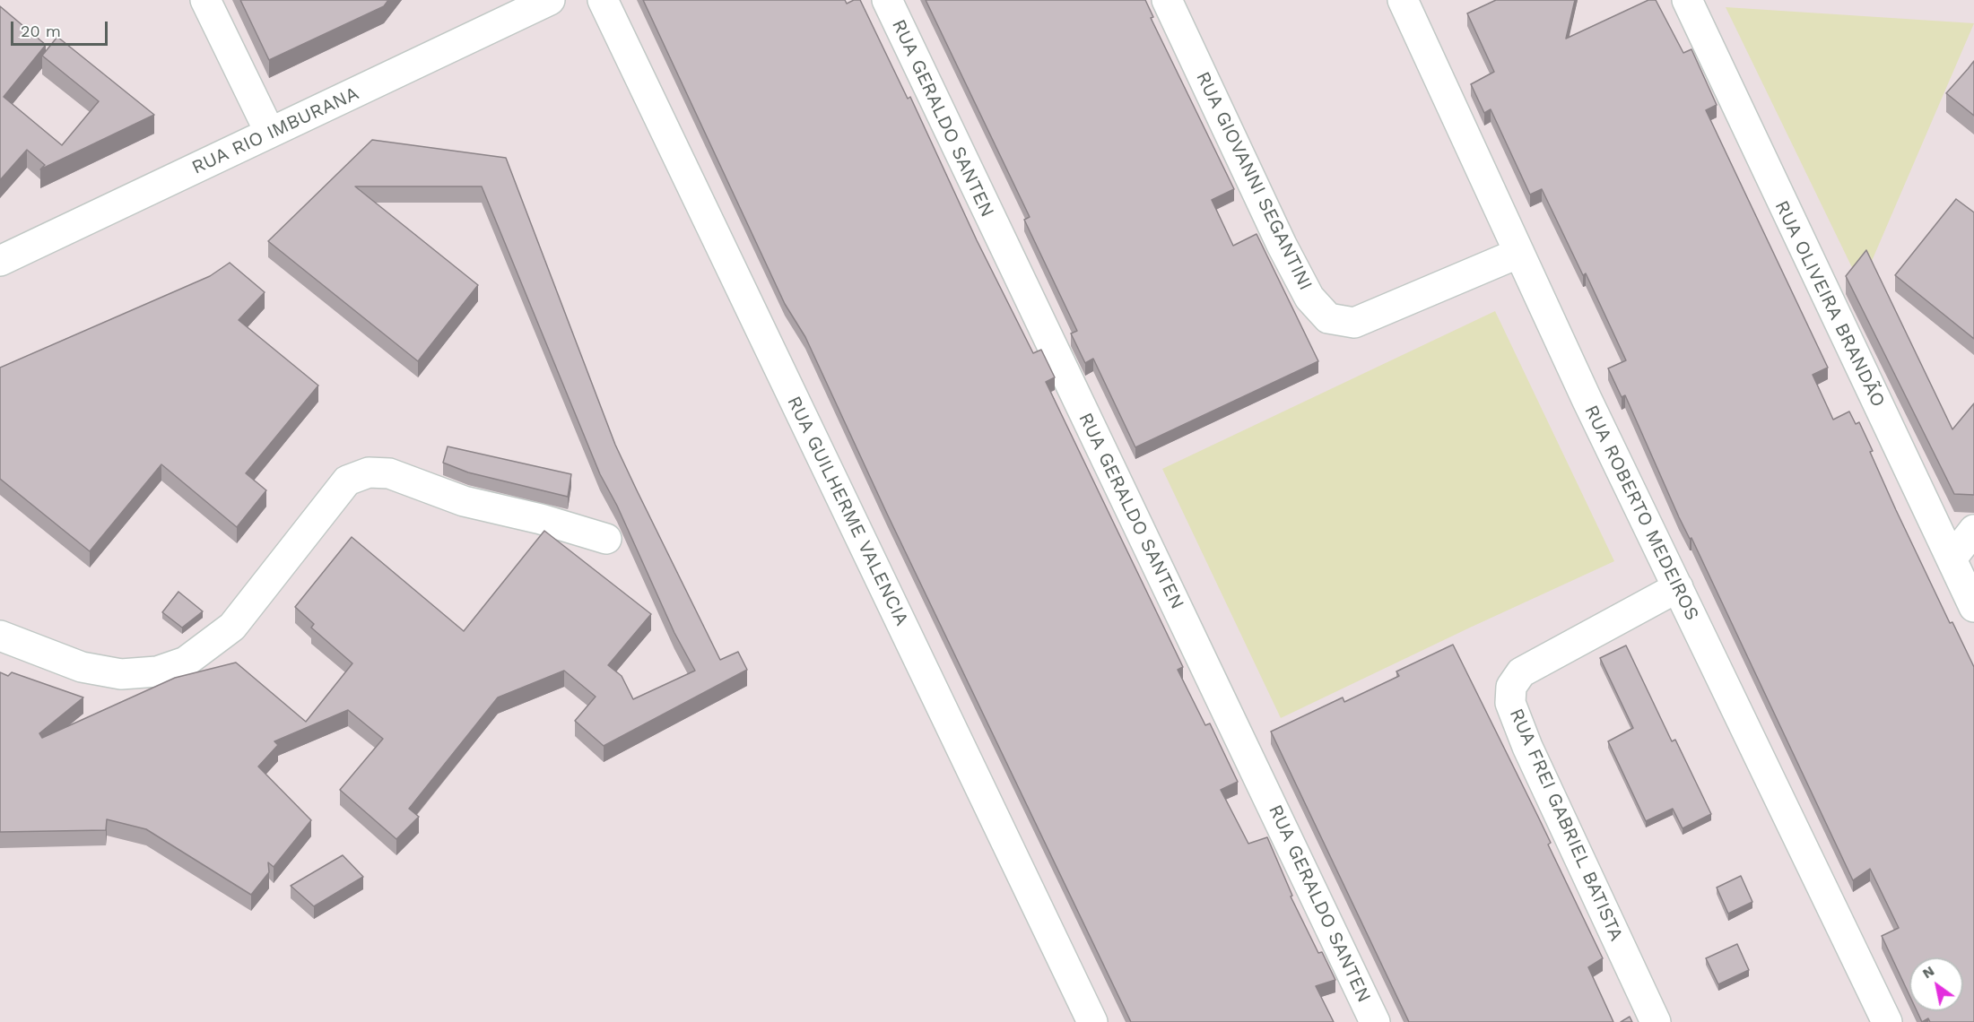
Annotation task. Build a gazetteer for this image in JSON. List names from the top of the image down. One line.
{"streets":{"street":["RUA GERALDO SANTEN","RUA RIO IMBURANA","RUA GIOVANNI SEGANTINI","RUA OLIVEIRA BRANDÃO","RUA GUILHERME VALENCIA","RUA ROBERTO MEDEIROS","RUA FREI GABRIEL BATISTA"]},"crossings":[["RUA GIOVANNI SEGANTINI","RUA ROBERTO MEDEIROS"],["RUA ROBERTO MEDEIROS","RUA FREI GABRIEL BATISTA"]],"scale_bar":"20 m","north":"top left"}
